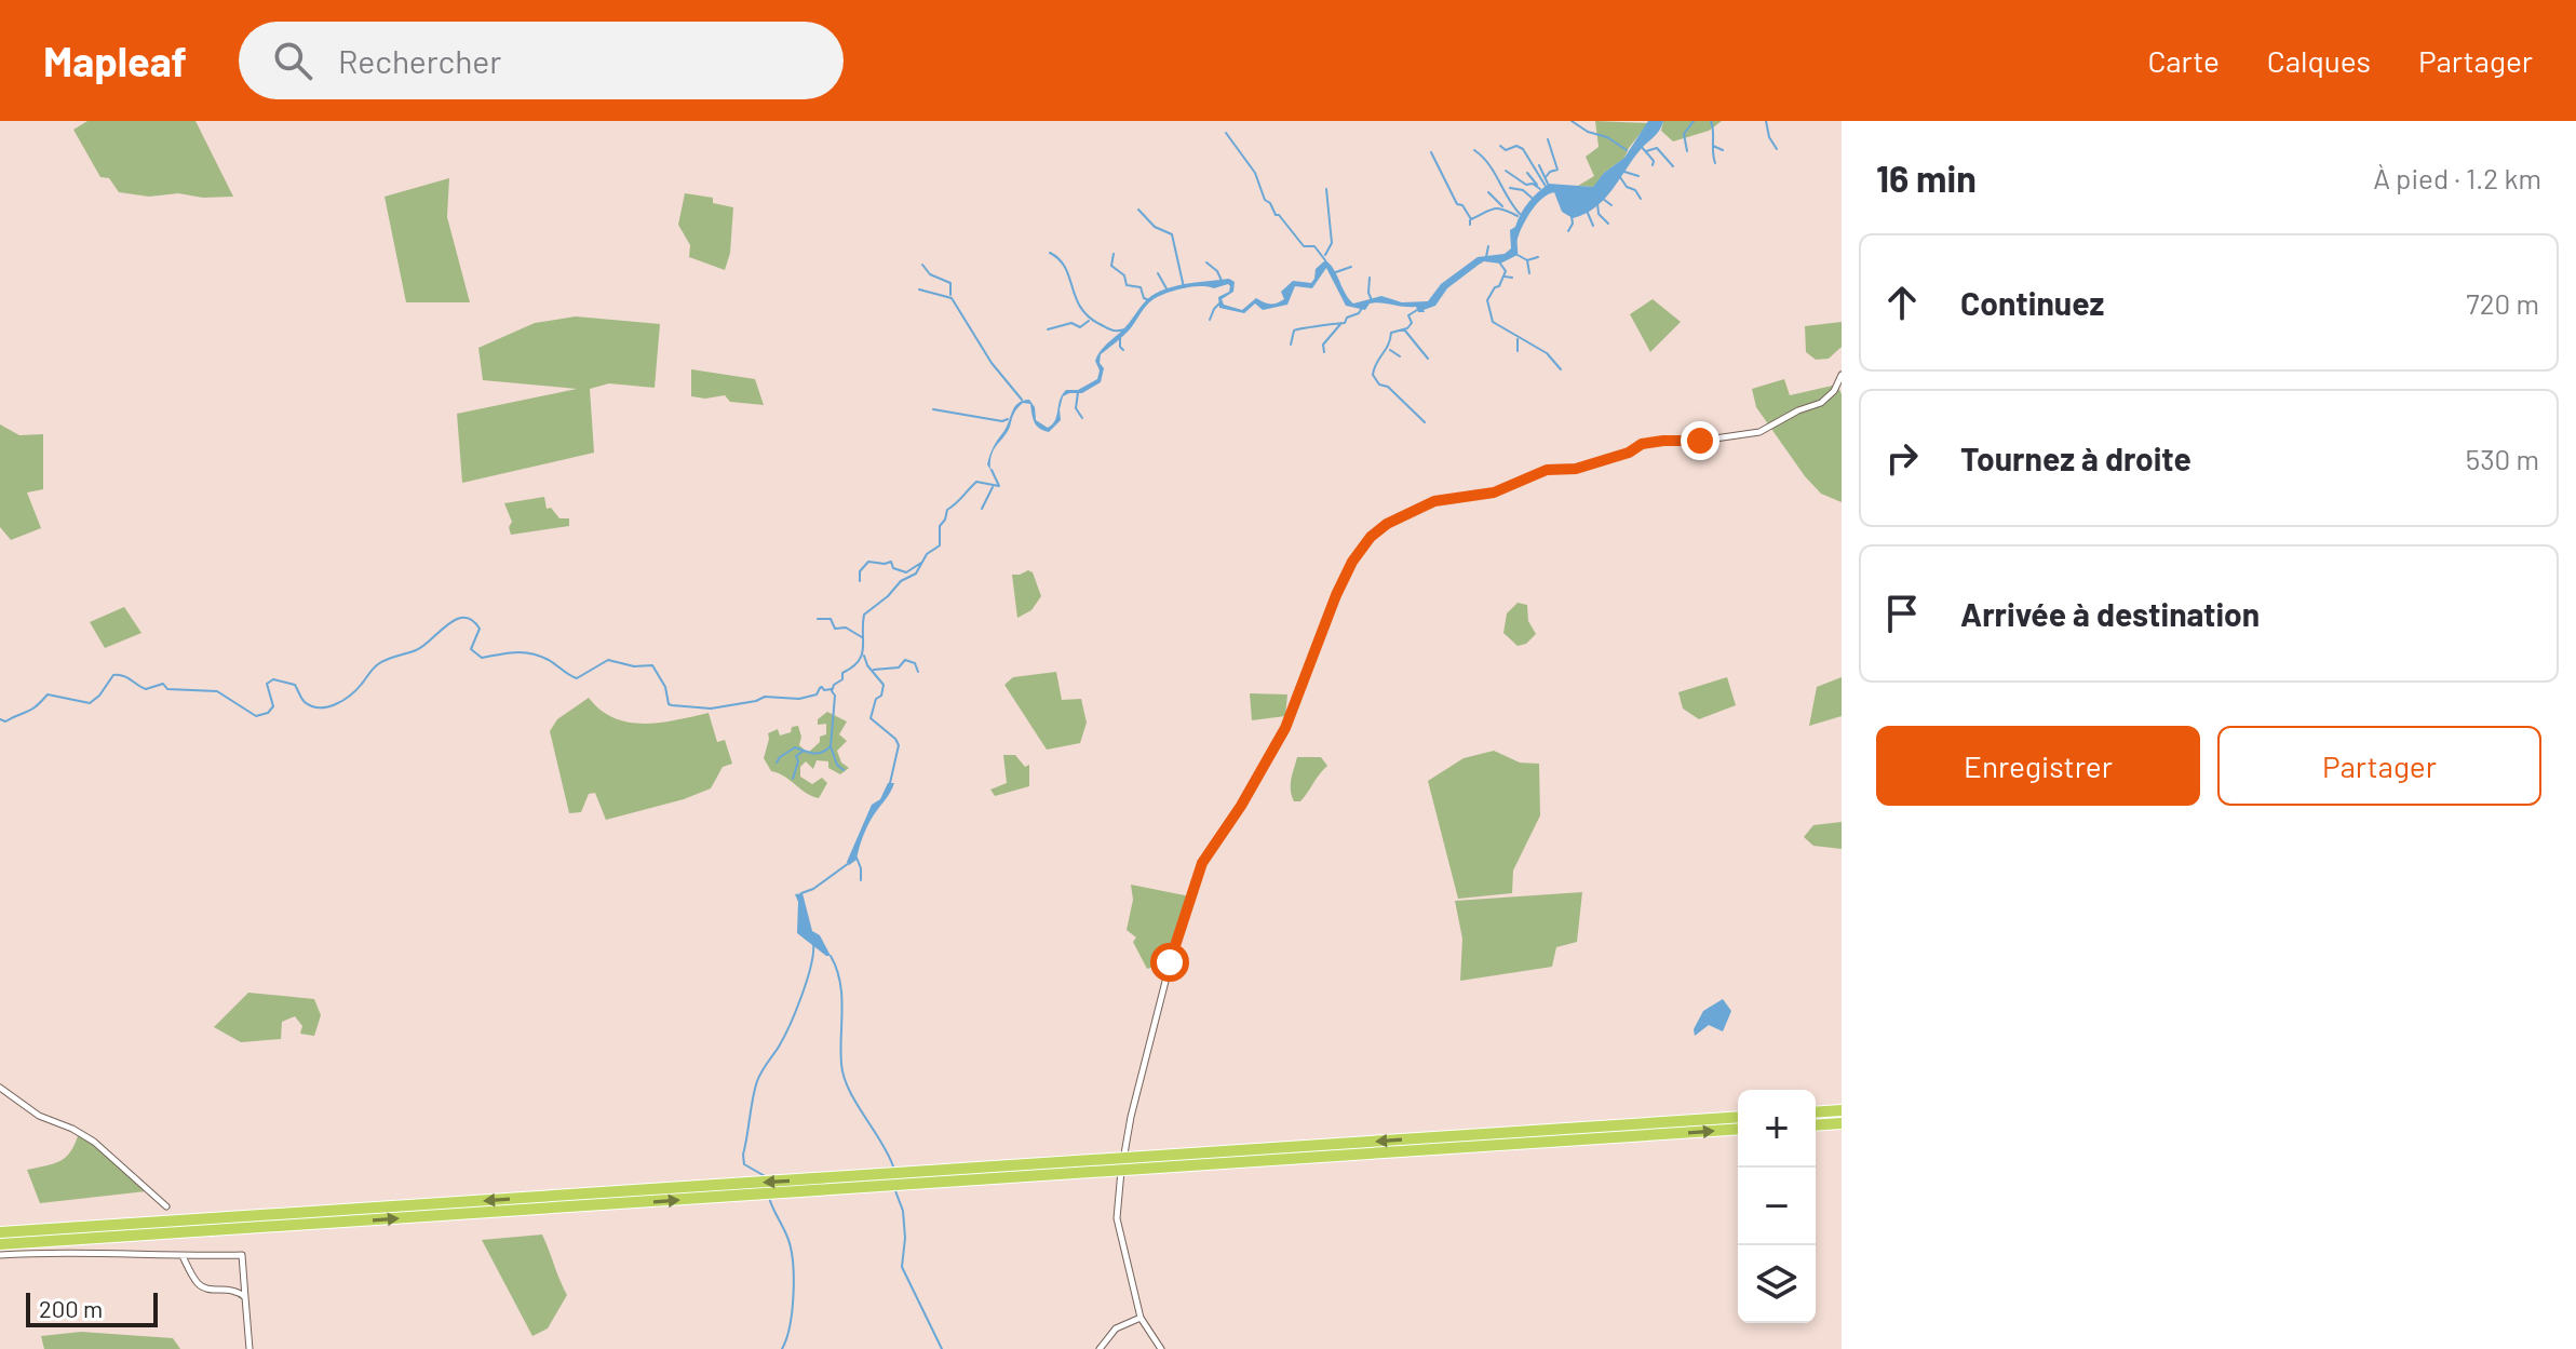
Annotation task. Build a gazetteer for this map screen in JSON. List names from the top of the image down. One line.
{"scale_bar":"200 m","page":{"header":"Mapleaf","search":"Rechercher","nav":["Carte","Calques","Partager"],"heading":["16 min","À pied · 1.2 km"],"list":[["Continuez","720 m"],["Tournez à droite","530 m"],"Arrivée à destination"],"buttons":["Enregistrer","Partager"],"map_buttons":["+","−"],"scale":"200 m"}}
